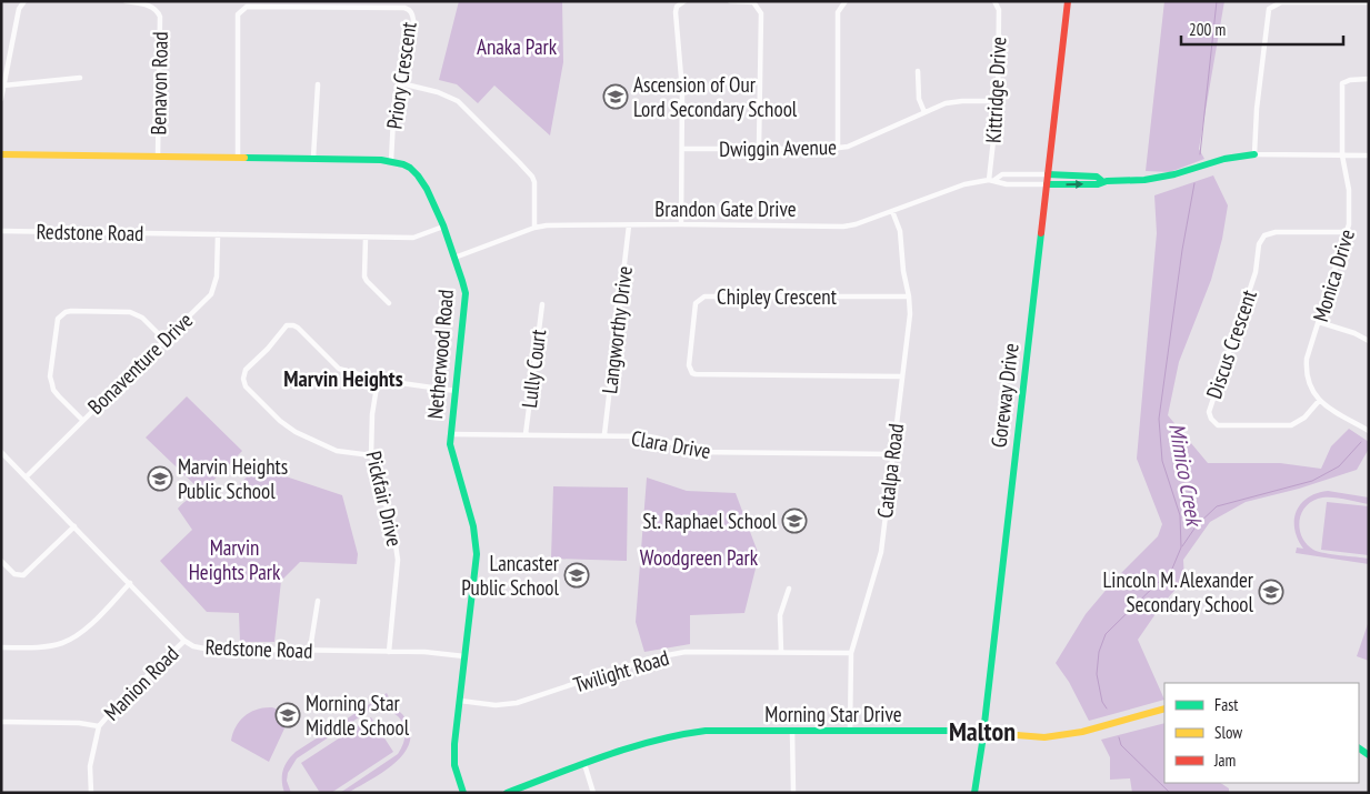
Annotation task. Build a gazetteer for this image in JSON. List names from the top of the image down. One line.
{"streets":{"street":["Priory Crescent","Benavon Road","Kittridge Drive","Dwiggin Avenue","Brandon Gate Drive","Redstone Road","Monica Drive","Chipley Crescent","Langworthy Drive","Discus Crescent","Netherwood Road","Bonaventure Drive","Lully Court","Goreway Drive","Clara Drive","Catalpa Road","Pickfair Drive","Twilight Road","Manion Road","Morning Star Drive"]},"crossings":[["Priory Crescent","Netherwood Road"],["Benavon Road","Netherwood Road"],["Kittridge Drive","Dwiggin Avenue"],["Kittridge Drive","Brandon Gate Drive"],["Brandon Gate Drive","Monica Drive"],["Brandon Gate Drive","Langworthy Drive"],["Brandon Gate Drive","Netherwood Road"],["Brandon Gate Drive","Goreway Drive"],["Brandon Gate Drive","Catalpa Road"],["Redstone Road","Netherwood Road"],["Redstone Road","Bonaventure Drive"],["Redstone Road","Pickfair Drive"],["Redstone Road","Manion Road"],["Monica Drive","Discus Crescent"],["Chipley Crescent","Catalpa Road"],["Langworthy Drive","Clara Drive"],["Netherwood Road","Clara Drive"],["Netherwood Road","Twilight Road"],["Lully Court","Clara Drive"],["Goreway Drive","Morning Star Drive"],["Clara Drive","Catalpa Road"],["Catalpa Road","Twilight Road"],["Catalpa Road","Morning Star Drive"]],"districts":["Marvin Heights","Malton"],"water":["Mimico Creek"],"parks":["Anaka Park","Marvin Heights Park","Woodgreen Park"],"places":{"school or university":["Ascension of Our Lord Secondary School","Marvin Heights Public School","St. Raphael School","Lancaster Public School","Lincoln M. Alexander Secondary School","Morning Star Middle School"]},"legend":["Fast","Slow","Jam"],"scale_bar":"200 m"}
